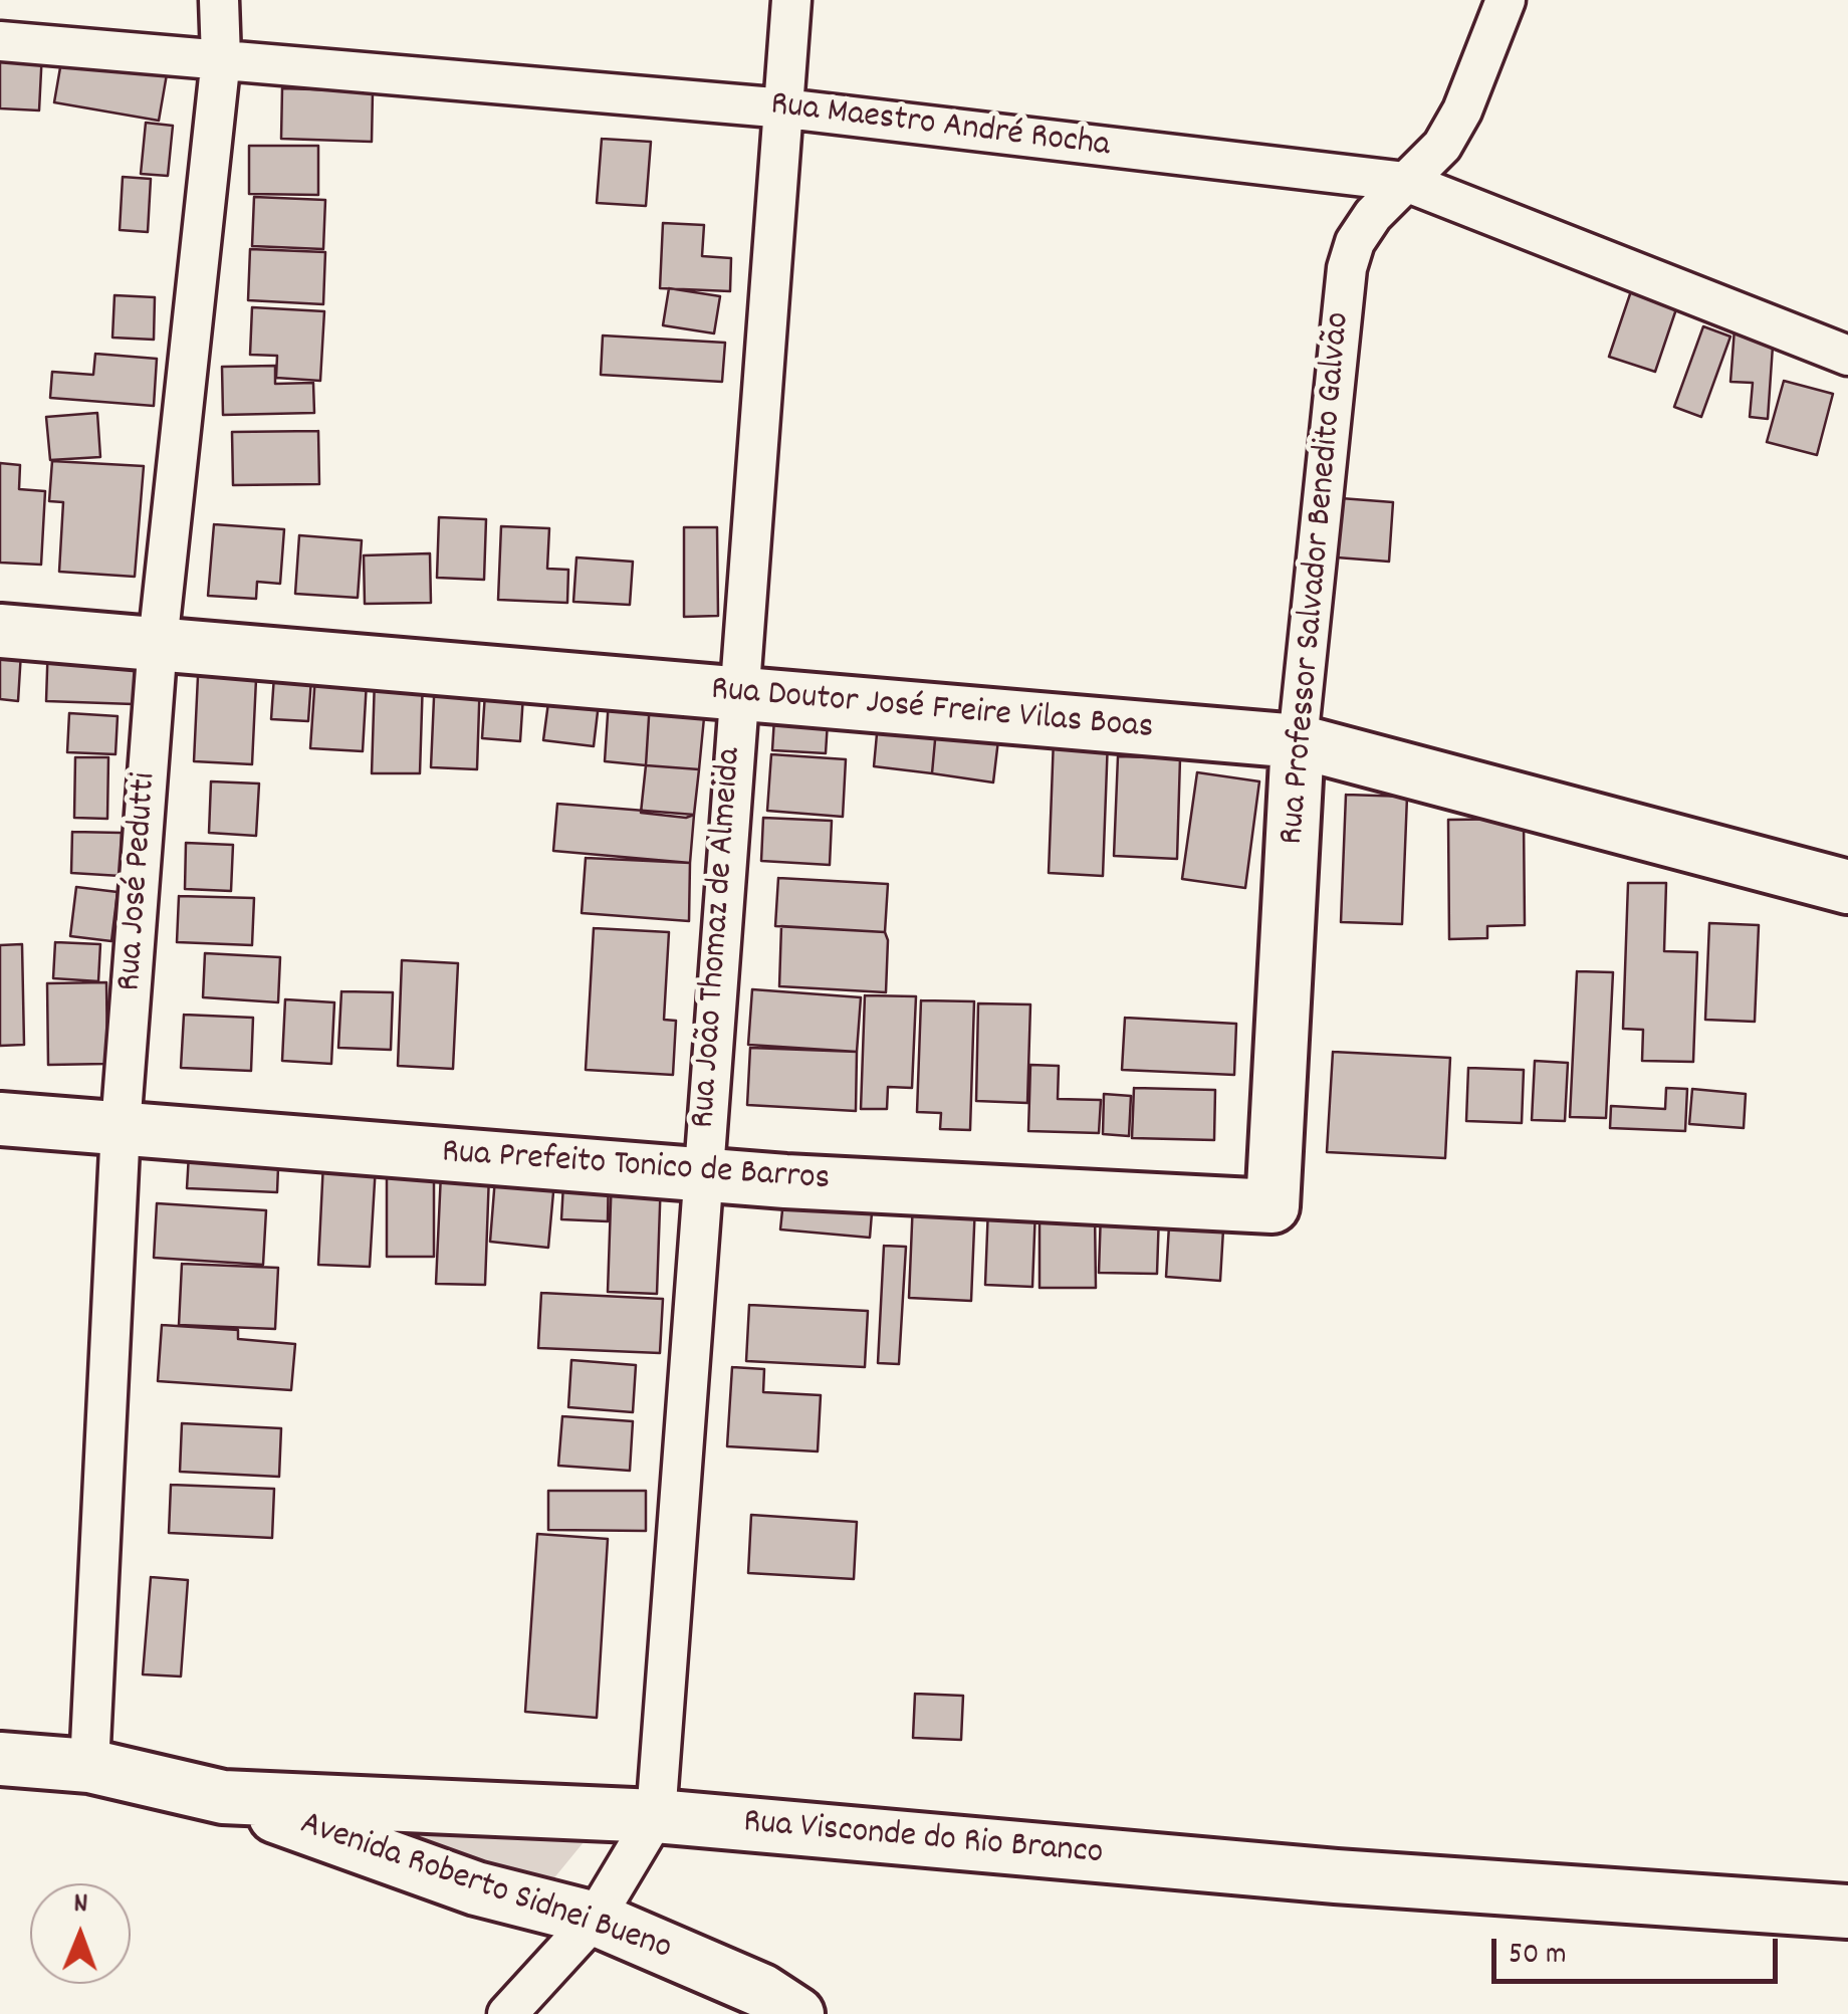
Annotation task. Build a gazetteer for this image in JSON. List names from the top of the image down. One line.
{"streets":{"street":["Rua Maestro André Rocha","Rua Professor Salvador Benedito Galvão","Rua Doutor José Freire Vilas Boas","Rua José Pedutti","Rua João Thomaz de Almeida","Rua Prefeito Tonico de Barros","Rua Visconde do Rio Branco","Avenida Roberto Sidnei Bueno"]},"crossings":[["Rua Maestro André Rocha","Rua Professor Salvador Benedito Galvão"],["Rua Maestro André Rocha","Rua José Pedutti"],["Rua Maestro André Rocha","Rua João Thomaz de Almeida"],["Rua Professor Salvador Benedito Galvão","Rua Doutor José Freire Vilas Boas"],["Rua Professor Salvador Benedito Galvão","Rua Prefeito Tonico de Barros"],["Rua Doutor José Freire Vilas Boas","Rua José Pedutti"],["Rua Doutor José Freire Vilas Boas","Rua João Thomaz de Almeida"],["Rua José Pedutti","Rua Prefeito Tonico de Barros"],["Rua José Pedutti","Rua Visconde do Rio Branco"],["Rua João Thomaz de Almeida","Rua Prefeito Tonico de Barros"],["Rua João Thomaz de Almeida","Rua Visconde do Rio Branco"],["Rua Visconde do Rio Branco","Avenida Roberto Sidnei Bueno"]],"scale_bar":"50 m","north":"top"}
